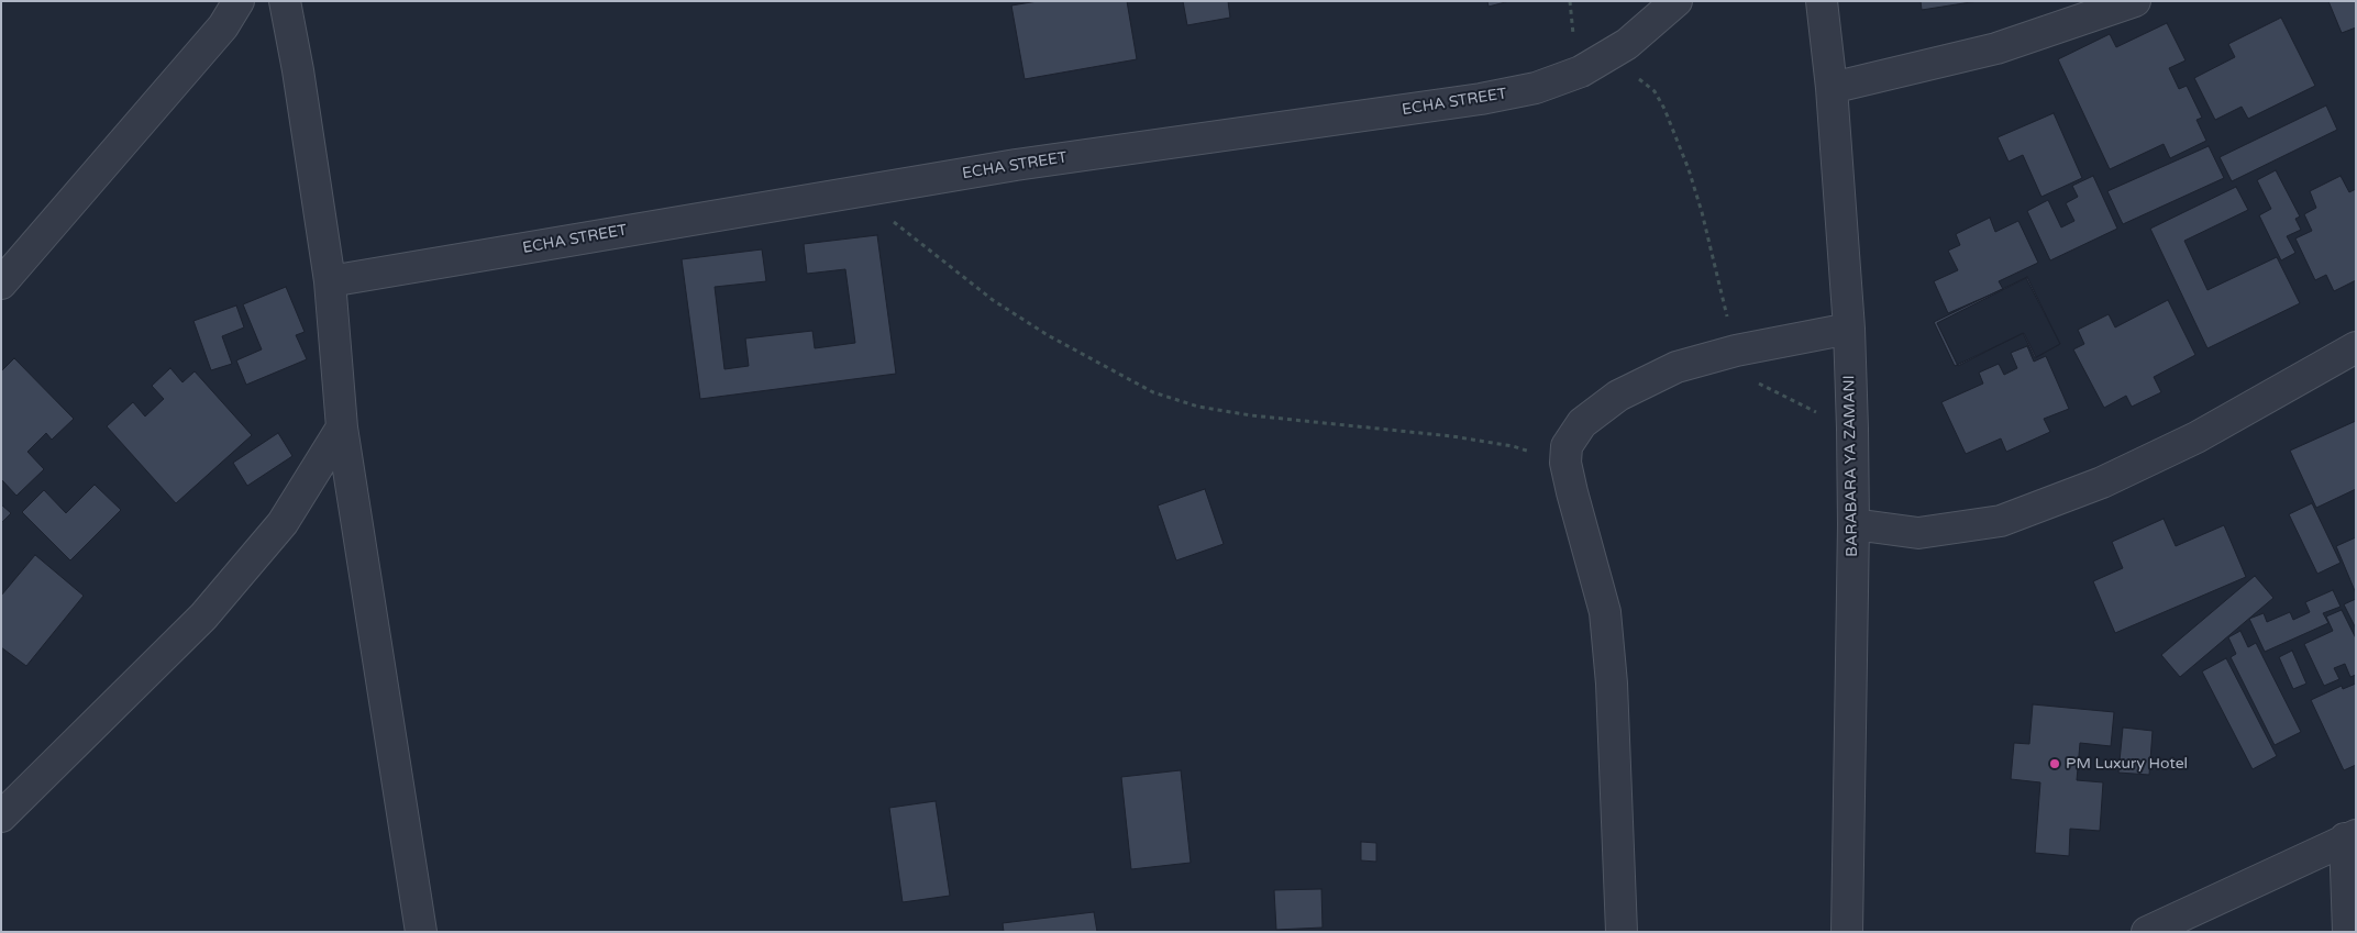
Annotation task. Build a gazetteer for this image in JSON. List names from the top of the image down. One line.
{"streets":{"street":["ECHA STREET","BARABARA YA ZAMANI"]},"places":["PM Luxury Hotel"]}
